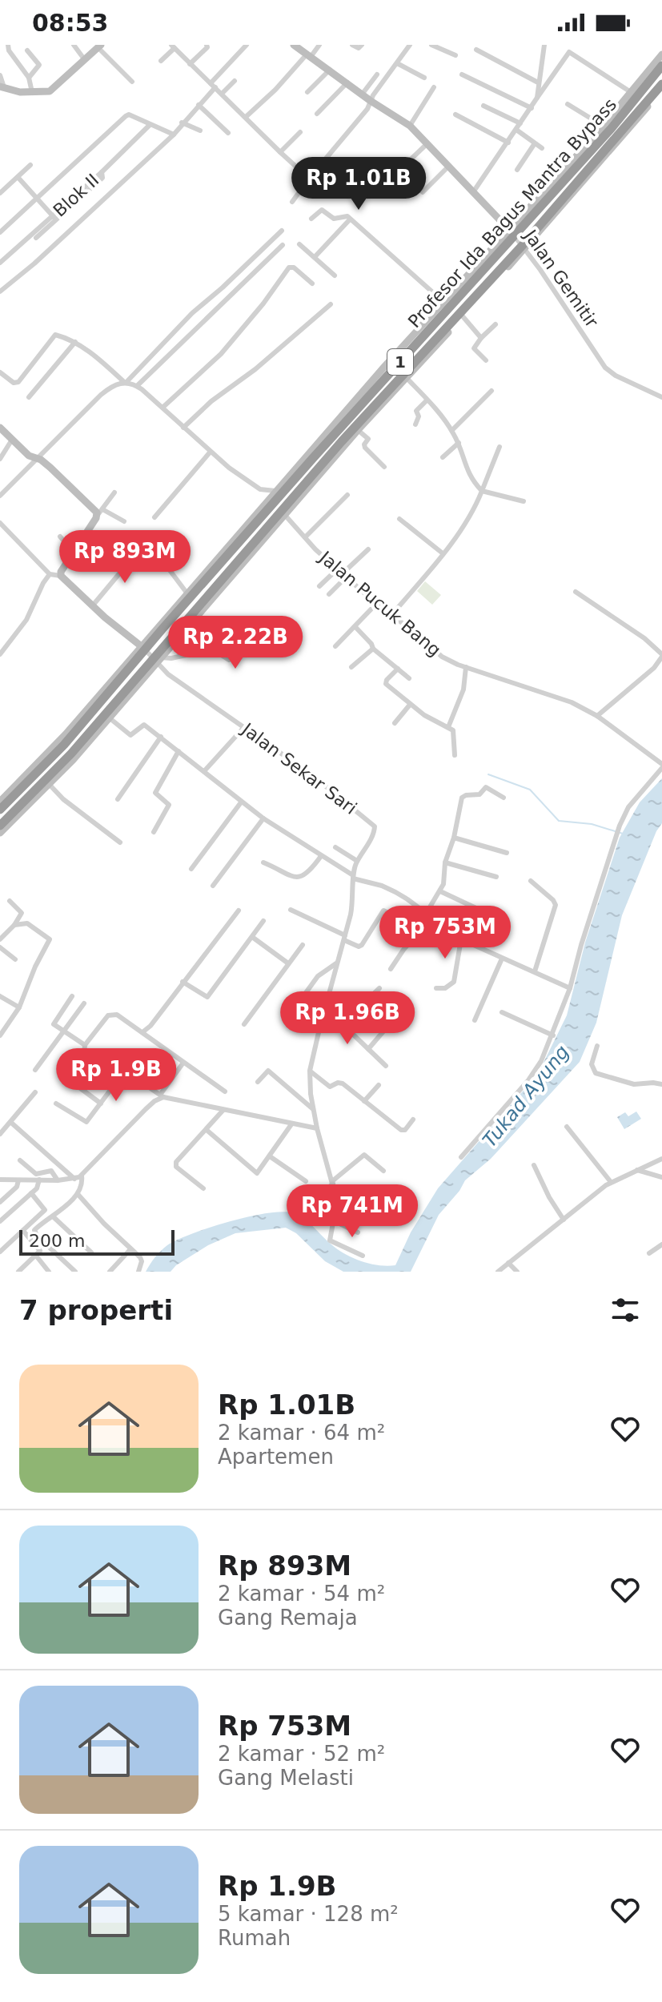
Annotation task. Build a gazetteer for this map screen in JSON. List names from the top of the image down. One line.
{"streets":{"highway":["Profesor Ida Bagus Mantra Bypass","1"],"street":["Blok II","Jalan Gemitir","Jalan Pucuk Bang","Jalan Sekar Sari"]},"crossings":[["Profesor Ida Bagus Mantra Bypass","Jalan Gemitir"],["Profesor Ida Bagus Mantra Bypass","Jalan Pucuk Bang"],["Profesor Ida Bagus Mantra Bypass","Jalan Sekar Sari"]],"water":["Tukad Ayung"],"scale_bar":"200 m","page":{"status":"08:53","price":["Rp 1.01B","Rp 893M","Rp 2.22B","Rp 753M","Rp 1.96B","Rp 1.9B","Rp 741M"],"scale":"200 m","heading":"7 properti","list":[{"name":"Rp 1.01B","note":"2 kamar · 64 m² · Apartemen"},{"name":"Rp 893M","note":"2 kamar · 54 m² · Gang Remaja"},{"name":"Rp 753M","note":"2 kamar · 52 m² · Gang Melasti"},{"name":"Rp 1.9B","note":"5 kamar · 128 m² · Rumah"}]}}
